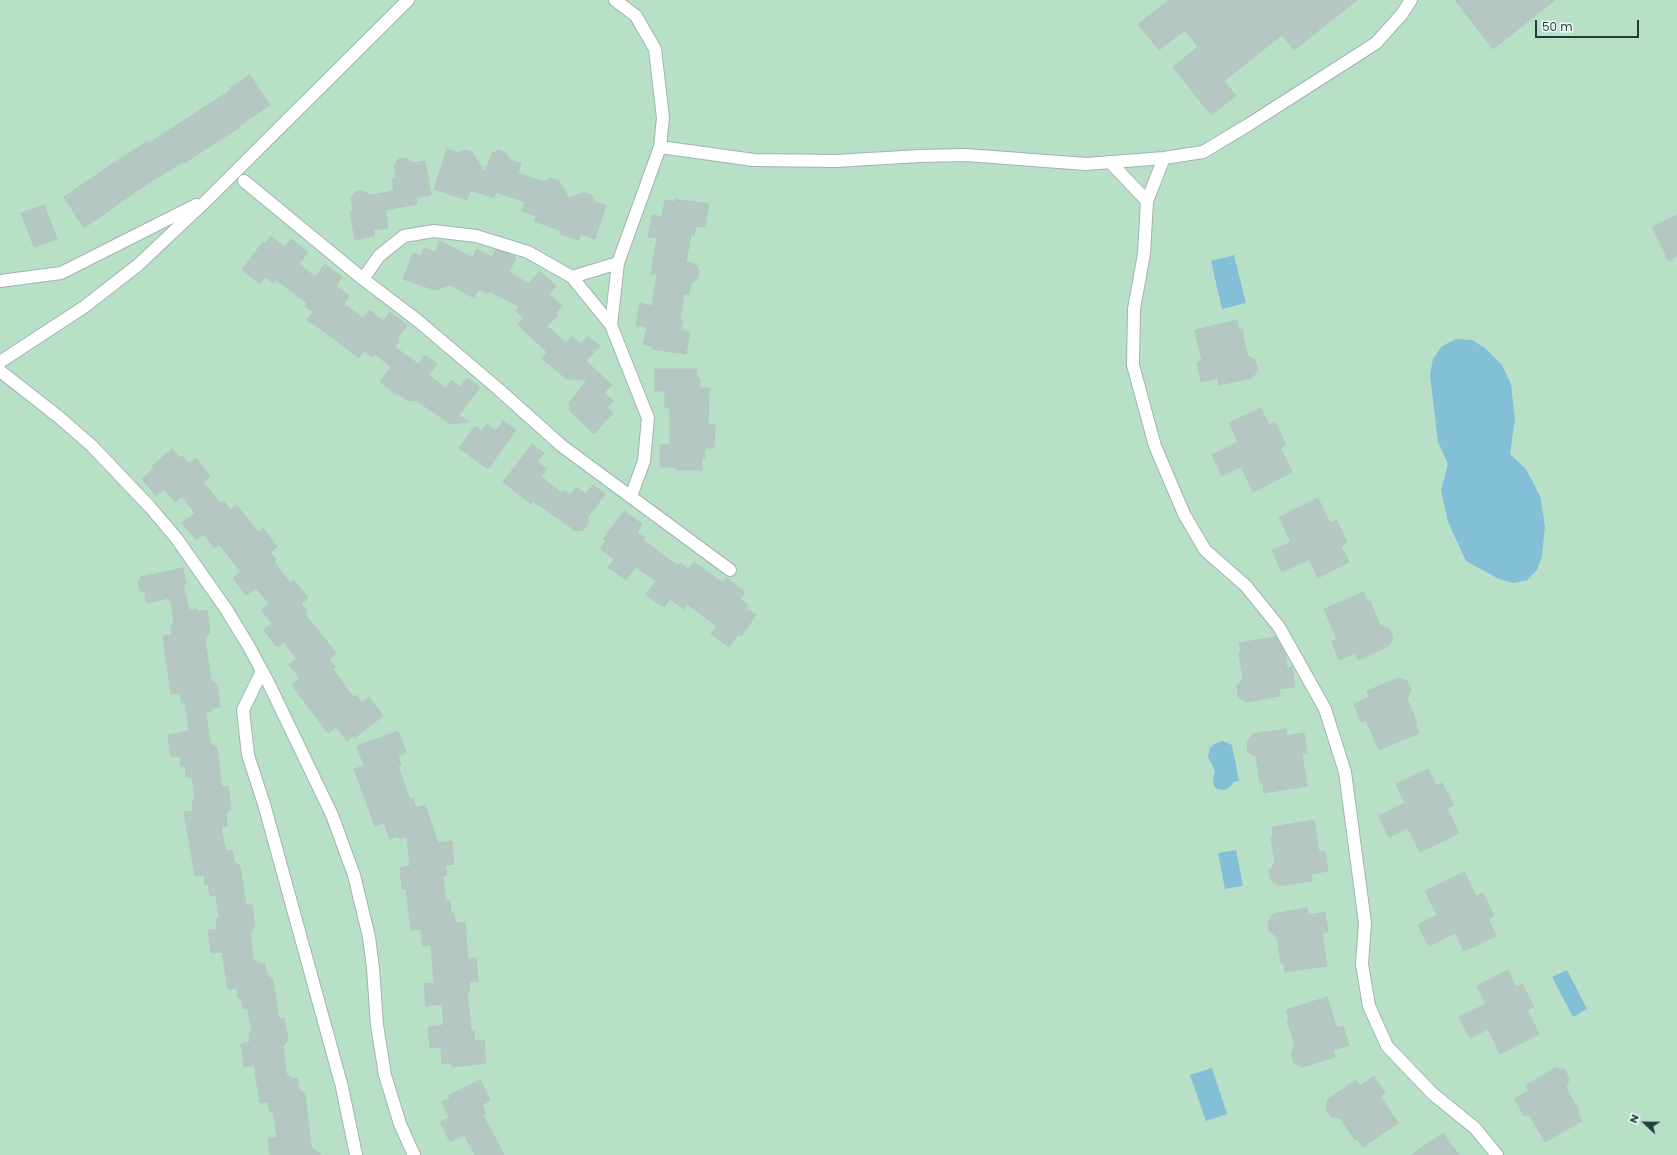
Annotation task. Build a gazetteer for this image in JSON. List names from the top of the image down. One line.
{"scale_bar":"50 m","north":"left"}
